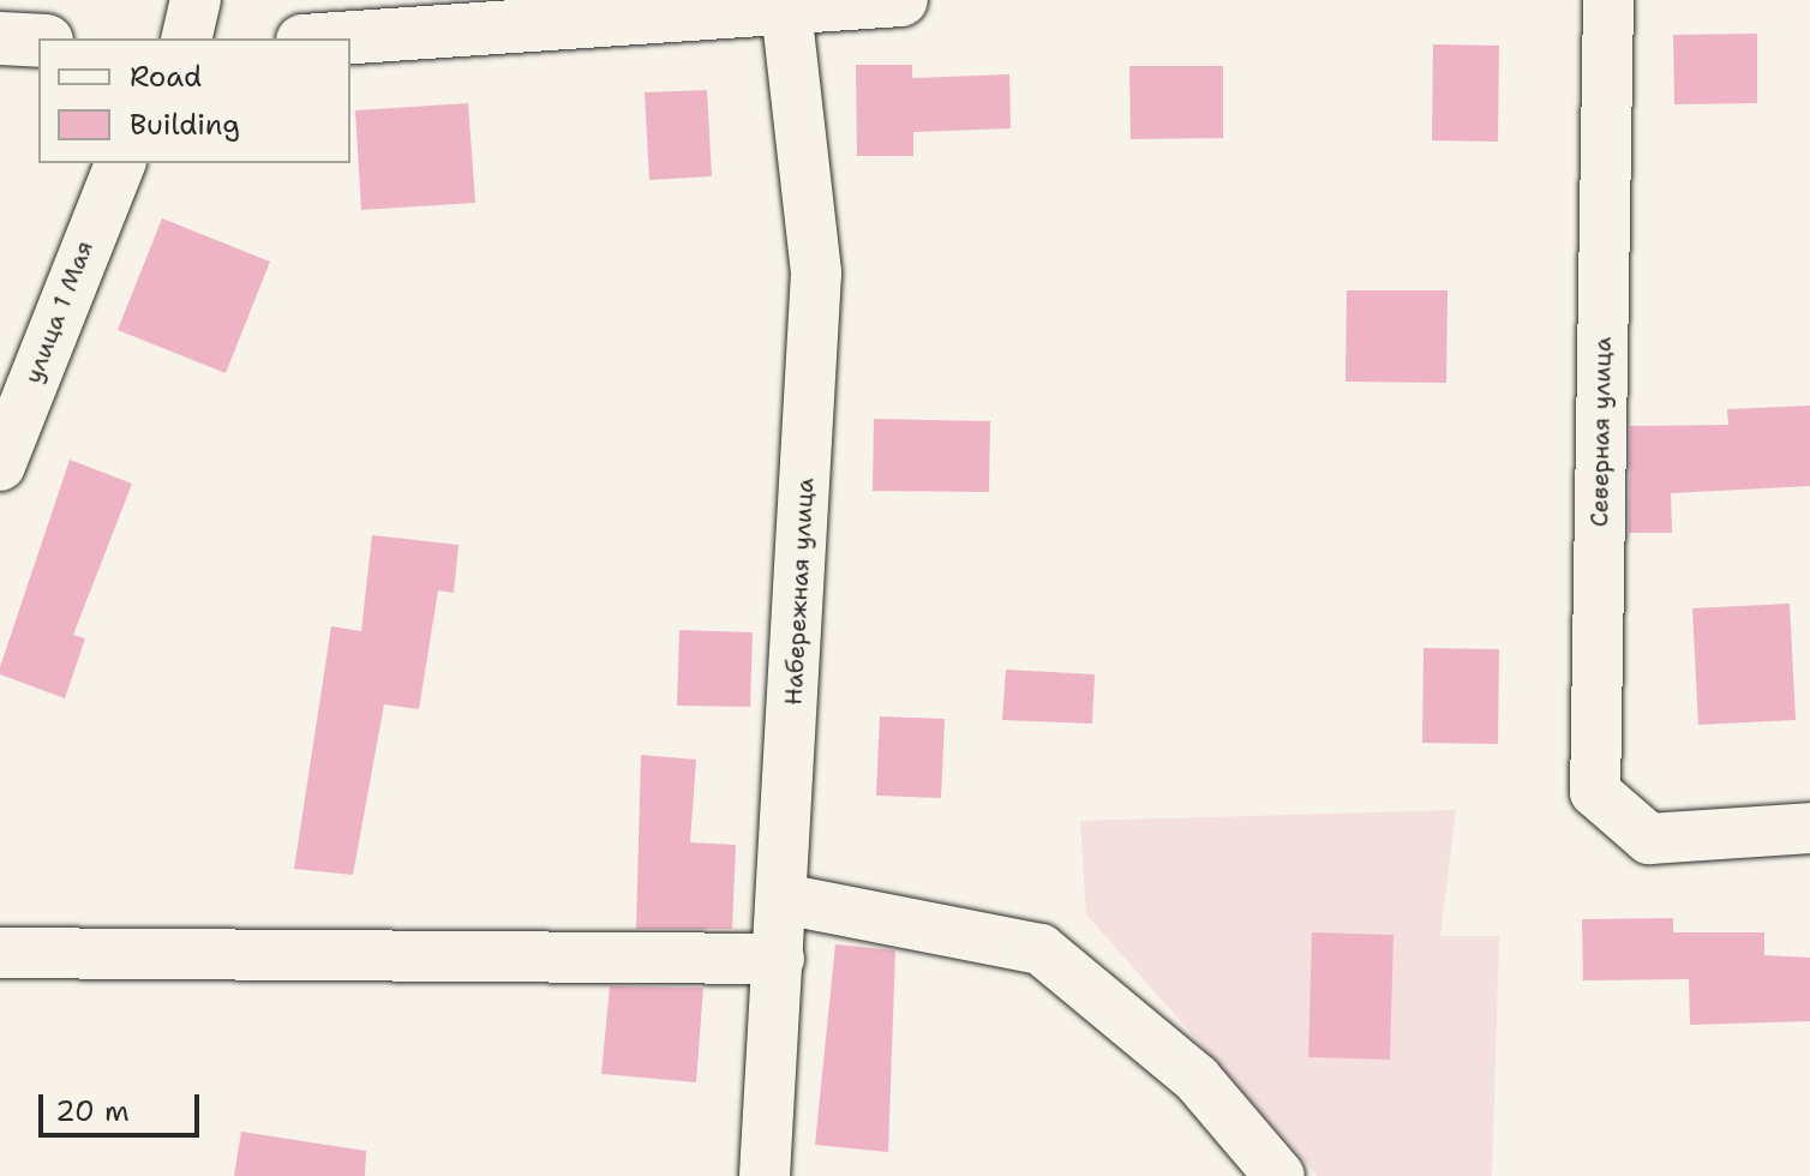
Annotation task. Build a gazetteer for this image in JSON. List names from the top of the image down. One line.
{"streets":{"street":["улица 1 Мая","Северная улица","Набережная улица"]},"legend":["Road","Building"],"scale_bar":"20 m"}
